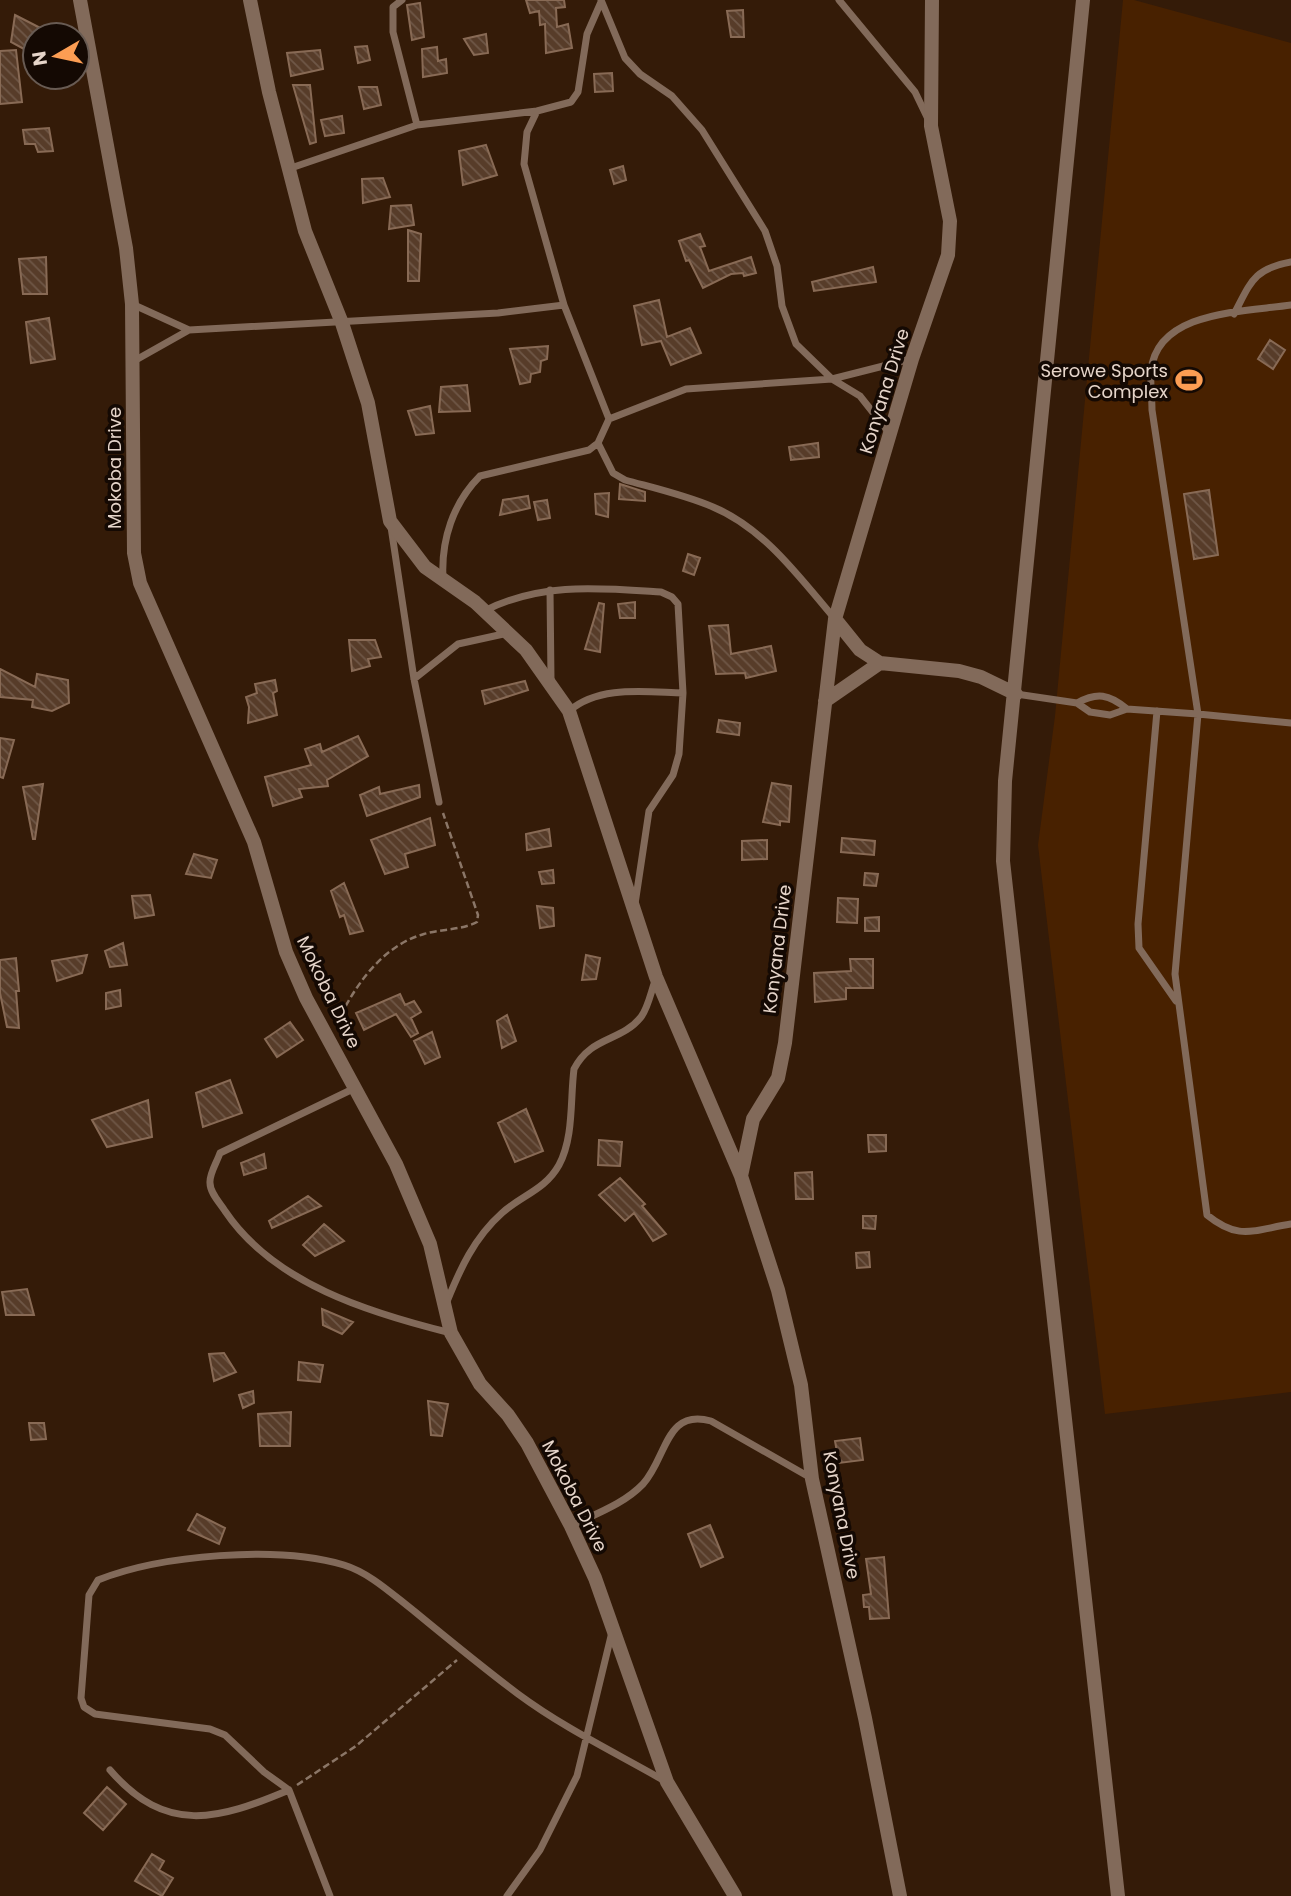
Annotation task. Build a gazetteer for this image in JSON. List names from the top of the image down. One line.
{"streets":{"street":["Konyana Drive","Mokoba Drive"]},"places":{"sports":["Serowe Sports Complex"]},"north":"left"}
